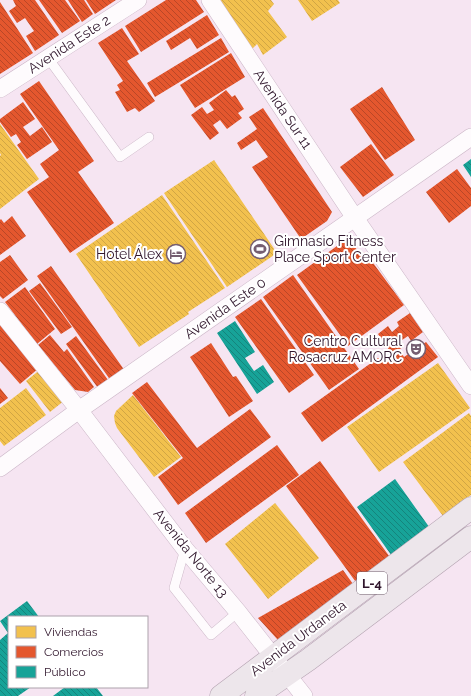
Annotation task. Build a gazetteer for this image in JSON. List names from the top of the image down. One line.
{"streets":{"main road":["L-4","Avenida Urdaneta"],"street":["Avenida Este 2","Avenida Sur 11","Avenida Este 0","Avenida Norte 13"]},"crossings":[["Avenida Sur 11","Avenida Este 0"],["Avenida Este 0","Avenida Norte 13"],["Avenida Norte 13","Avenida Urdaneta"]],"places":{"sports":["Gimnasio Fitness Place Sport Center"],"hotel":["Hotel Álex"],"theatre":["Centro Cultural Rosacruz AMORC"]},"legend":["Viviendas","Comercios","Público"]}
